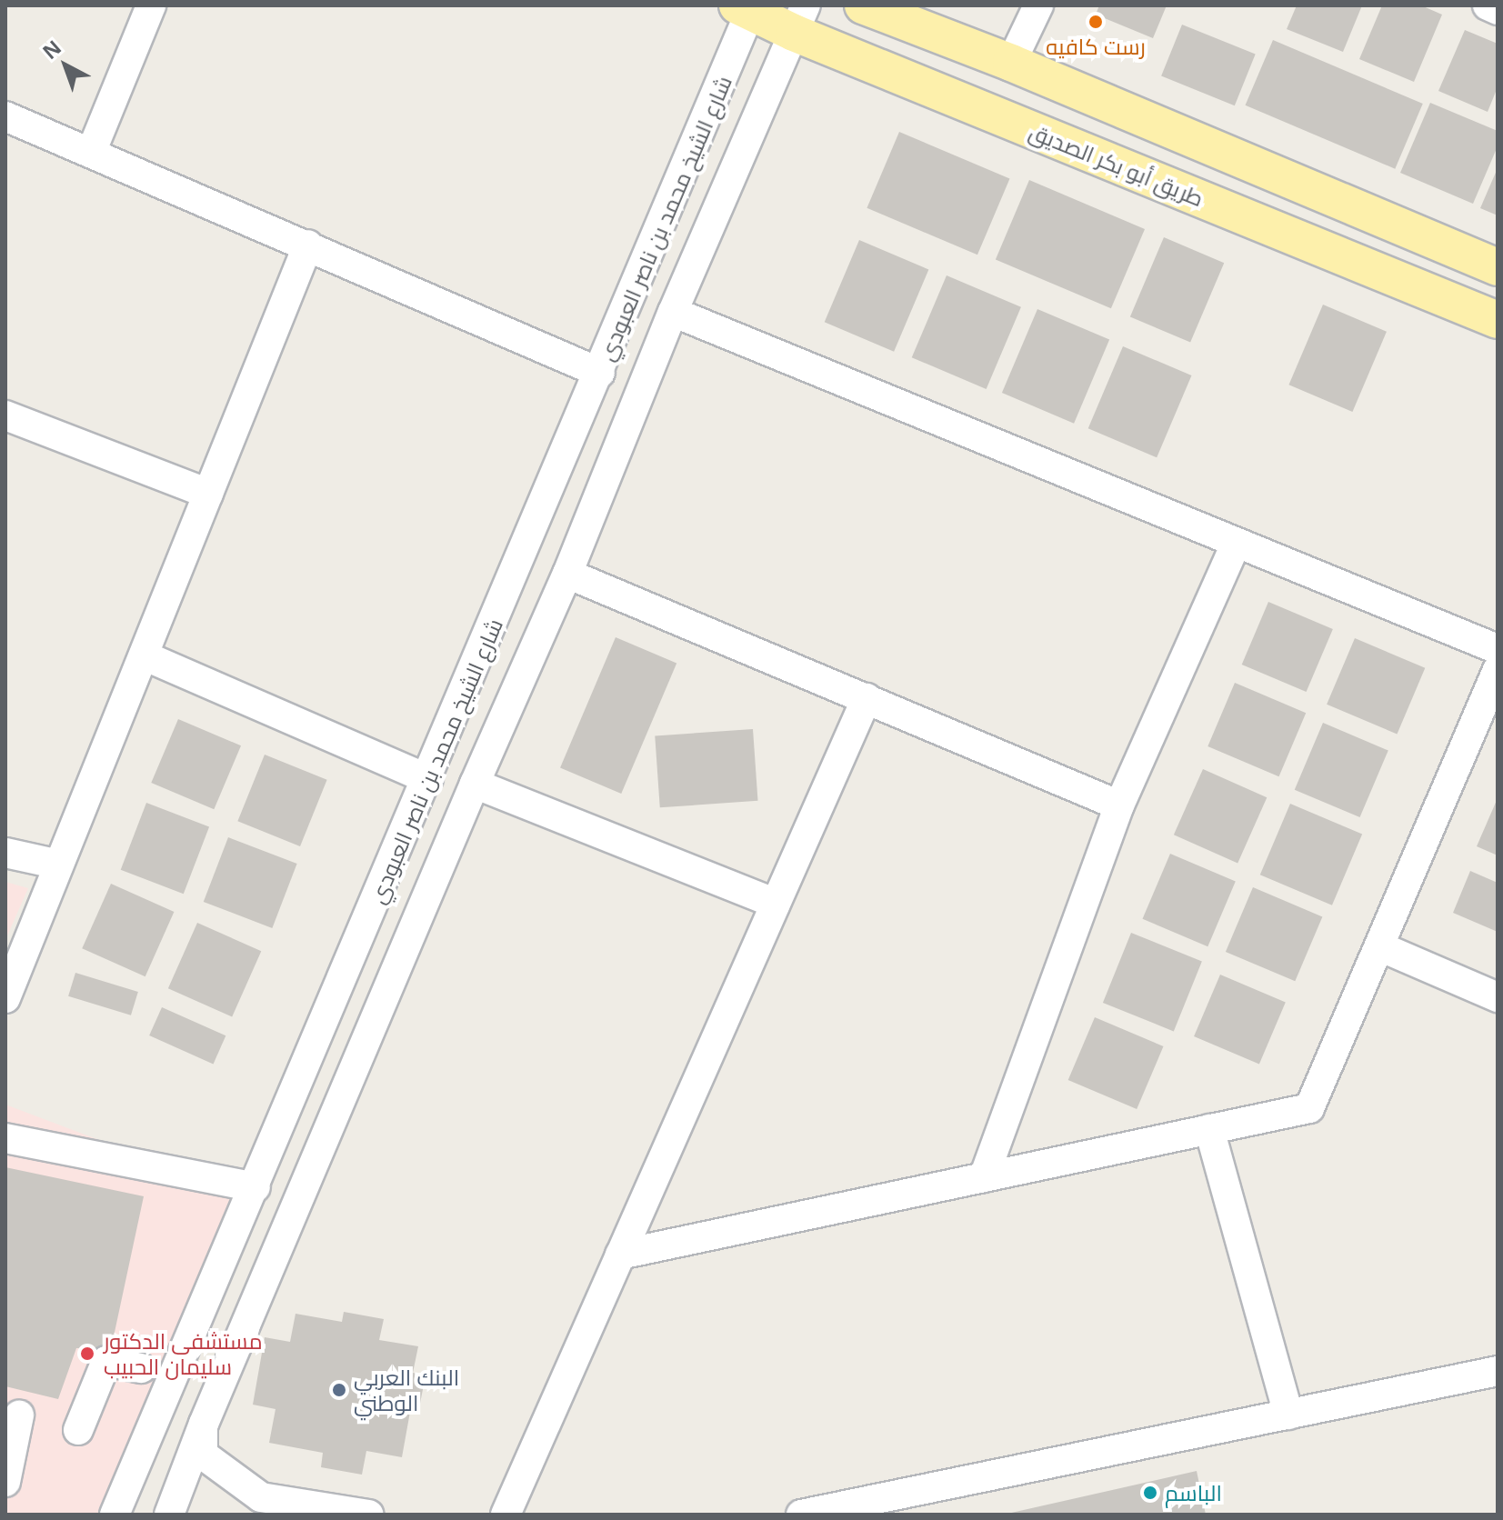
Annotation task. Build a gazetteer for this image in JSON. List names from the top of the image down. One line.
{"streets":{"main road":["طريق أبو بكر الصديق"],"street":["شارع الشيخ محمد بن ناصر العبودي"]},"crossings":[["طريق أبو بكر الصديق","شارع الشيخ محمد بن ناصر العبودي"]],"places":["رست كافيه","مستشفى الدكتور سليمان الحبيب","البنك العربي الوطني","الباسم"],"north":"top left"}
